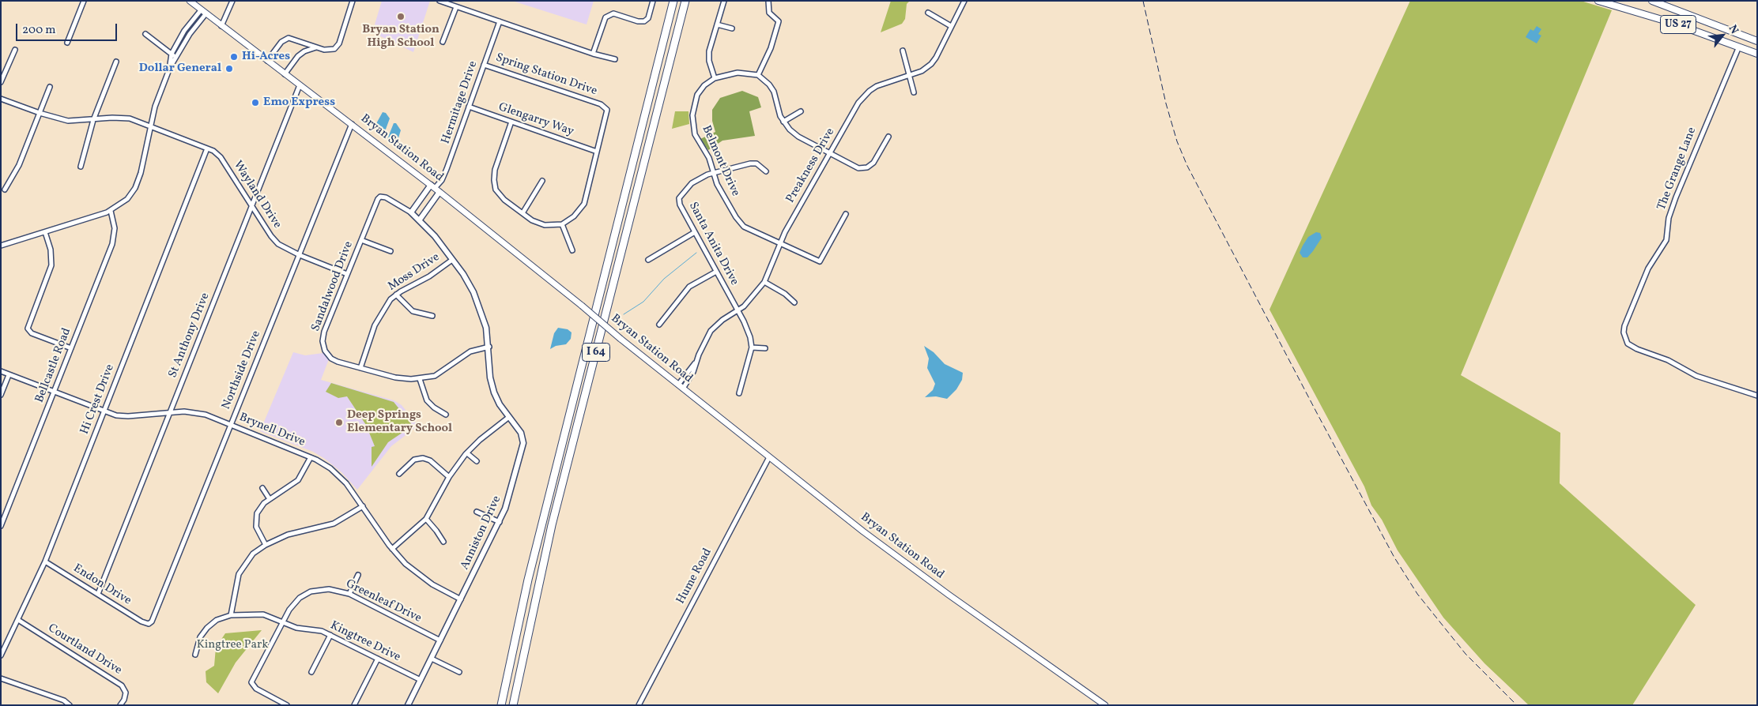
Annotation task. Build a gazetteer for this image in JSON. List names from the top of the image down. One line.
{"streets":{"highway":["US 27","I 64"],"main road":["Bryan Station Road"],"street":["Spring Station Drive","Hermitage Drive","Glengarry Way","Belmont Drive","Preakness Drive","The Grange Lane","Wayland Drive","Santa Anita Drive","Moss Drive","Sandalwood Drive","St Anthony Drive","Bellcastle Road","Northside Drive","Hi Crest Drive","Brynell Drive","Anniston Drive","Hume Road","Endon Drive","Greenleaf Drive","Kingtree Drive","Courtland Drive"]},"crossings":[["US 27","The Grange Lane"],["Spring Station Drive","Hermitage Drive"],["Spring Station Drive","Glengarry Way"],["Hermitage Drive","Glengarry Way"],["Hermitage Drive","Bryan Station Road"],["Bryan Station Road","Preakness Drive"],["Bryan Station Road","St Anthony Drive"],["Bryan Station Road","Northside Drive"],["Bryan Station Road","Hume Road"],["Belmont Drive","Preakness Drive"],["Belmont Drive","Santa Anita Drive"],["Preakness Drive","Santa Anita Drive"],["Wayland Drive","Sandalwood Drive"],["Wayland Drive","St Anthony Drive"],["Wayland Drive","Northside Drive"],["Wayland Drive","Hi Crest Drive"],["Moss Drive","Sandalwood Drive"],["Moss Drive","Anniston Drive"],["Sandalwood Drive","Anniston Drive"],["St Anthony Drive","Brynell Drive"],["St Anthony Drive","Endon Drive"],["Bellcastle Road","Brynell Drive"],["Northside Drive","Brynell Drive"],["Northside Drive","Endon Drive"],["Hi Crest Drive","Brynell Drive"],["Hi Crest Drive","Endon Drive"],["Hi Crest Drive","Courtland Drive"],["Brynell Drive","Anniston Drive"],["Anniston Drive","Greenleaf Drive"],["Anniston Drive","Kingtree Drive"],["Greenleaf Drive","Kingtree Drive"]],"parks":["Kingtree Park"],"places":["Bryan Station High School","Hi-Acres","Dollar General","Emo Express","Deep Springs Elementary School"],"scale_bar":"200 m","north":"top right"}
